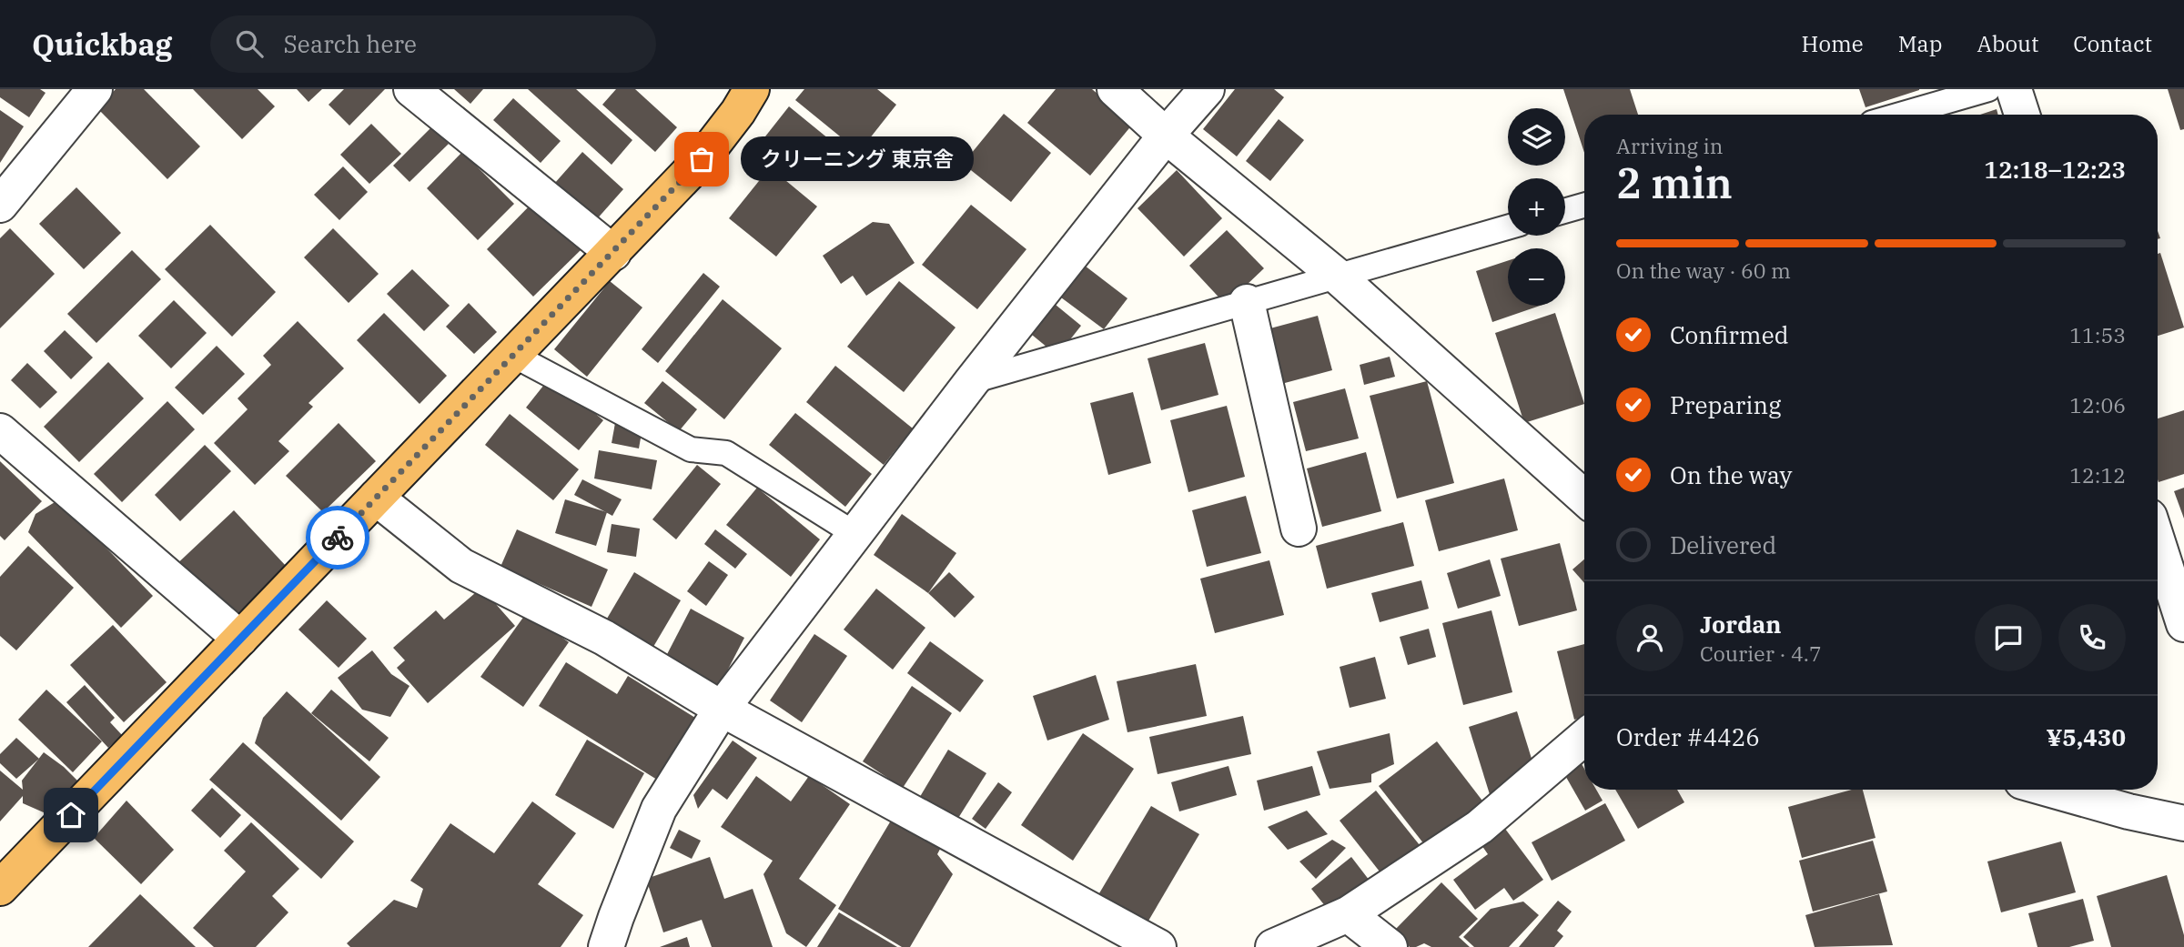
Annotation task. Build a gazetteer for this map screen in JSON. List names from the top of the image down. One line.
{"places":["クリーニング 東京舎"],"page":{"header":"Quickbag","search":"Search here","nav":["Home","Map","About","Contact"],"map_buttons":["+","−"],"heading":["2 min","Arriving in","12:18–12:23"],"panel":["Jordan","Courier · 4.7","Order #4426","¥5,430"],"bubble":"クリーニング 東京舎","bar":"On the way · 60 m","list":[["Confirmed","11:53"],["Preparing","12:06"],["On the way","12:12"],"Delivered"]}}
